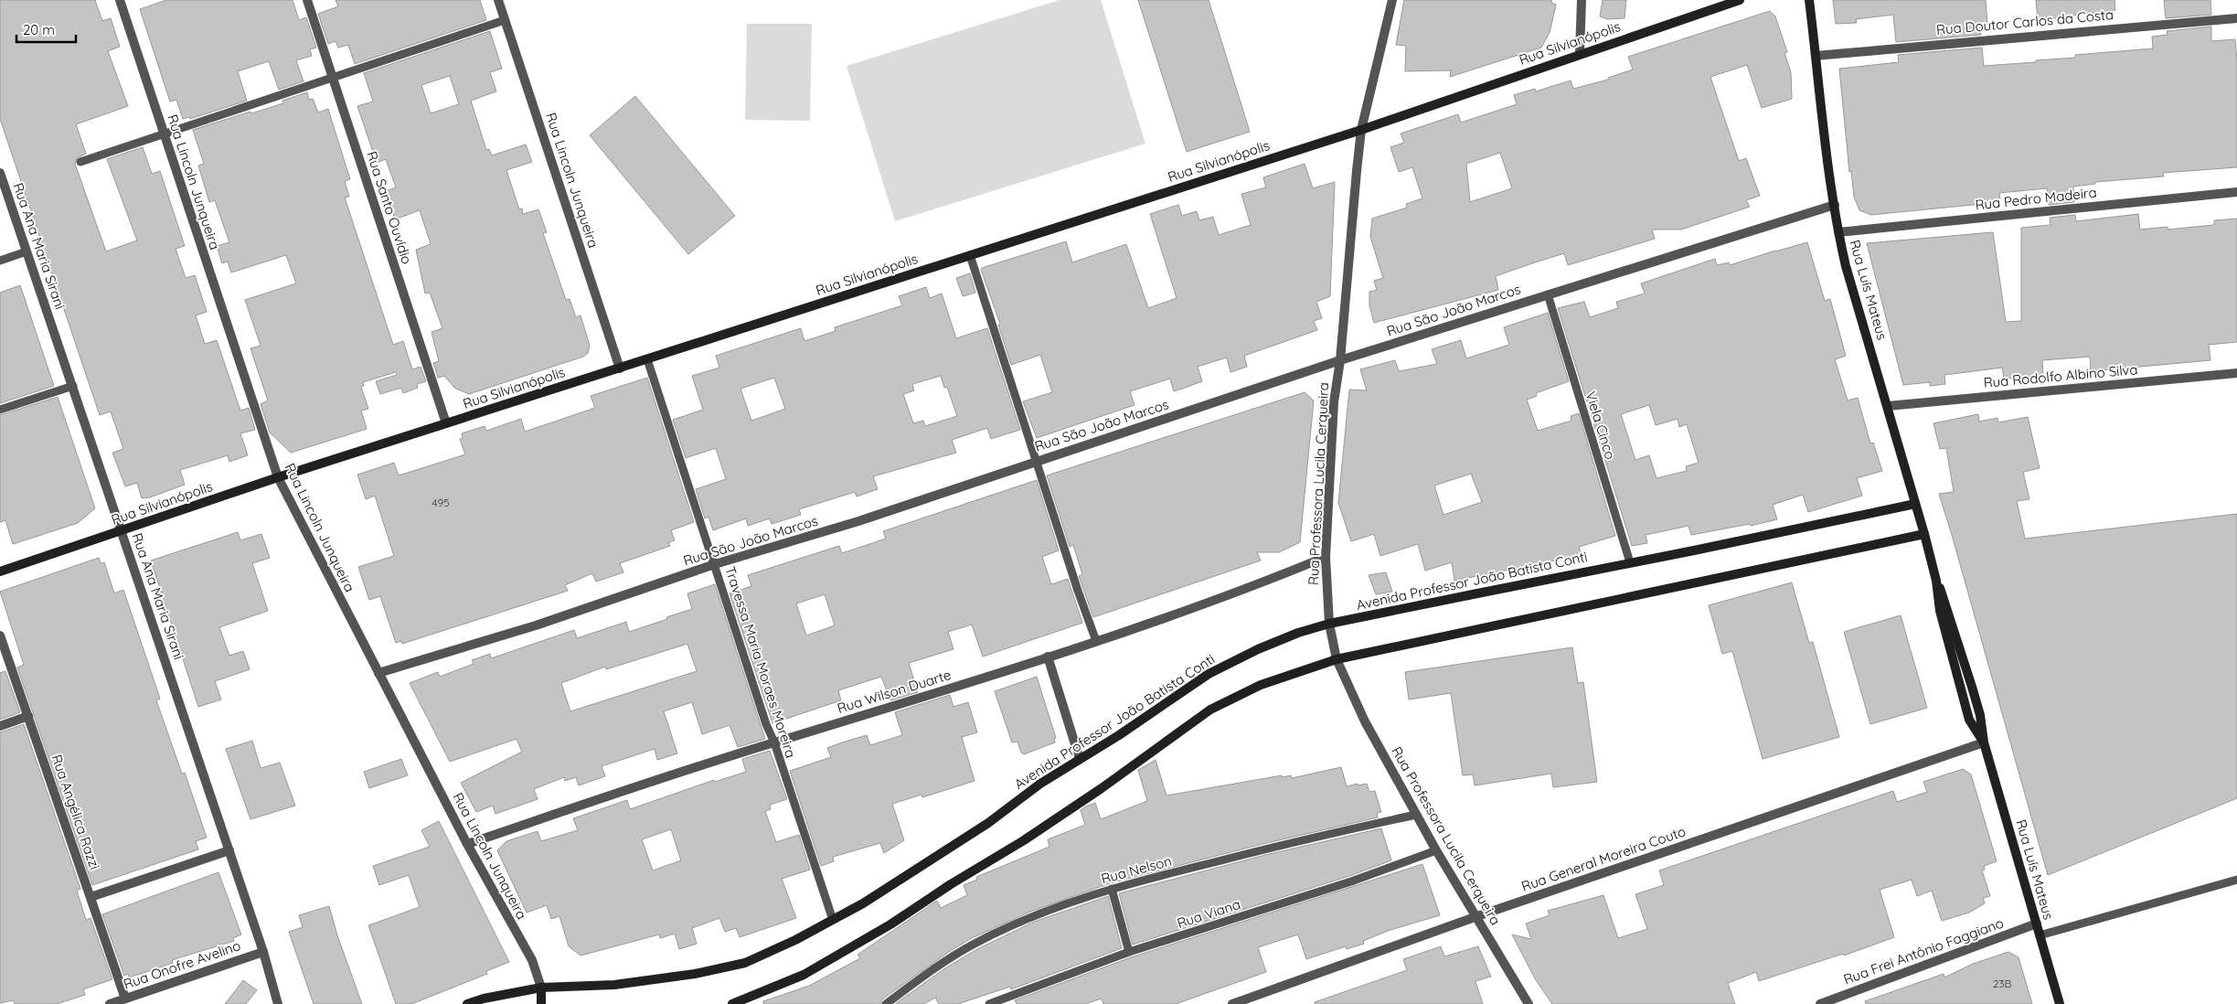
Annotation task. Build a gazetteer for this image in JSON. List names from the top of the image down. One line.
{"streets":{"main road":["Rua Silvianópolis","Rua Luís Mateus","Avenida Professor João Batista Conti"],"street":["Rua Doutor Carlos da Costa","Rua Lincoln Junqueira","Rua Pedro Madeira","Rua Santo Ouvídio","Rua Ana Maria Sirani","Rua São João Marcos","Rua Rodolfo Albino Silva","Rua Professora Lucila Cerqueira","Rua Wilson Duarte","Rua Angélica Razzi","Rua General Moreira Couto","Rua Frei Antônio Faggiano","Rua Onofre Avelino"],"lane":["Viela Cinco","Travessa Maria Moraes Moreira","Rua Nelson","Rua Viana"]},"crossings":[["Rua Doutor Carlos da Costa","Rua Luís Mateus"],["Rua Silvianópolis","Rua Lincoln Junqueira"],["Rua Silvianópolis","Rua Santo Ouvídio"],["Rua Silvianópolis","Rua Ana Maria Sirani"],["Rua Silvianópolis","Rua Professora Lucila Cerqueira"],["Rua Silvianópolis","Travessa Maria Moraes Moreira"],["Rua Lincoln Junqueira","Rua São João Marcos"],["Rua Lincoln Junqueira","Avenida Professor João Batista Conti"],["Rua Lincoln Junqueira","Rua Wilson Duarte"],["Rua Pedro Madeira","Rua Luís Mateus"],["Rua Ana Maria Sirani","Rua Onofre Avelino"],["Rua Luís Mateus","Rua São João Marcos"],["Rua Luís Mateus","Rua Rodolfo Albino Silva"],["Rua Luís Mateus","Avenida Professor João Batista Conti"],["Rua Luís Mateus","Rua General Moreira Couto"],["Rua Luís Mateus","Rua Frei Antônio Faggiano"],["Rua São João Marcos","Viela Cinco"],["Rua São João Marcos","Rua Professora Lucila Cerqueira"],["Rua São João Marcos","Travessa Maria Moraes Moreira"],["Viela Cinco","Avenida Professor João Batista Conti"],["Rua Professora Lucila Cerqueira","Avenida Professor João Batista Conti"],["Rua Professora Lucila Cerqueira","Rua Wilson Duarte"],["Rua Professora Lucila Cerqueira","Rua General Moreira Couto"],["Rua Professora Lucila Cerqueira","Rua Nelson"],["Rua Professora Lucila Cerqueira","Rua Viana"],["Avenida Professor João Batista Conti","Travessa Maria Moraes Moreira"],["Travessa Maria Moraes Moreira","Rua Wilson Duarte"],["Rua Angélica Razzi","Rua Onofre Avelino"]],"house_numbers":["495","23B"],"scale_bar":"20 m"}
